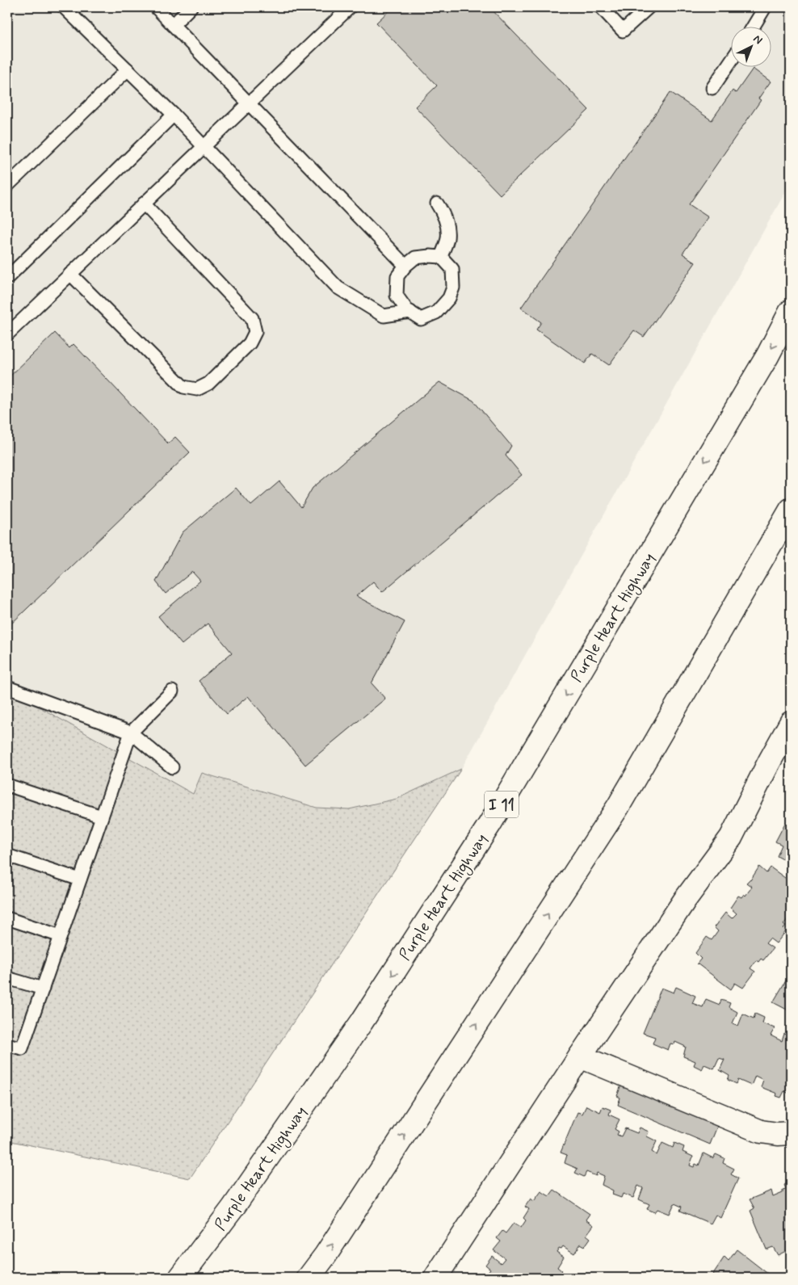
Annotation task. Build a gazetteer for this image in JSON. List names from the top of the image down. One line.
{"streets":{"main road":["Purple Heart Highway","I 11"]},"north":"top right"}
